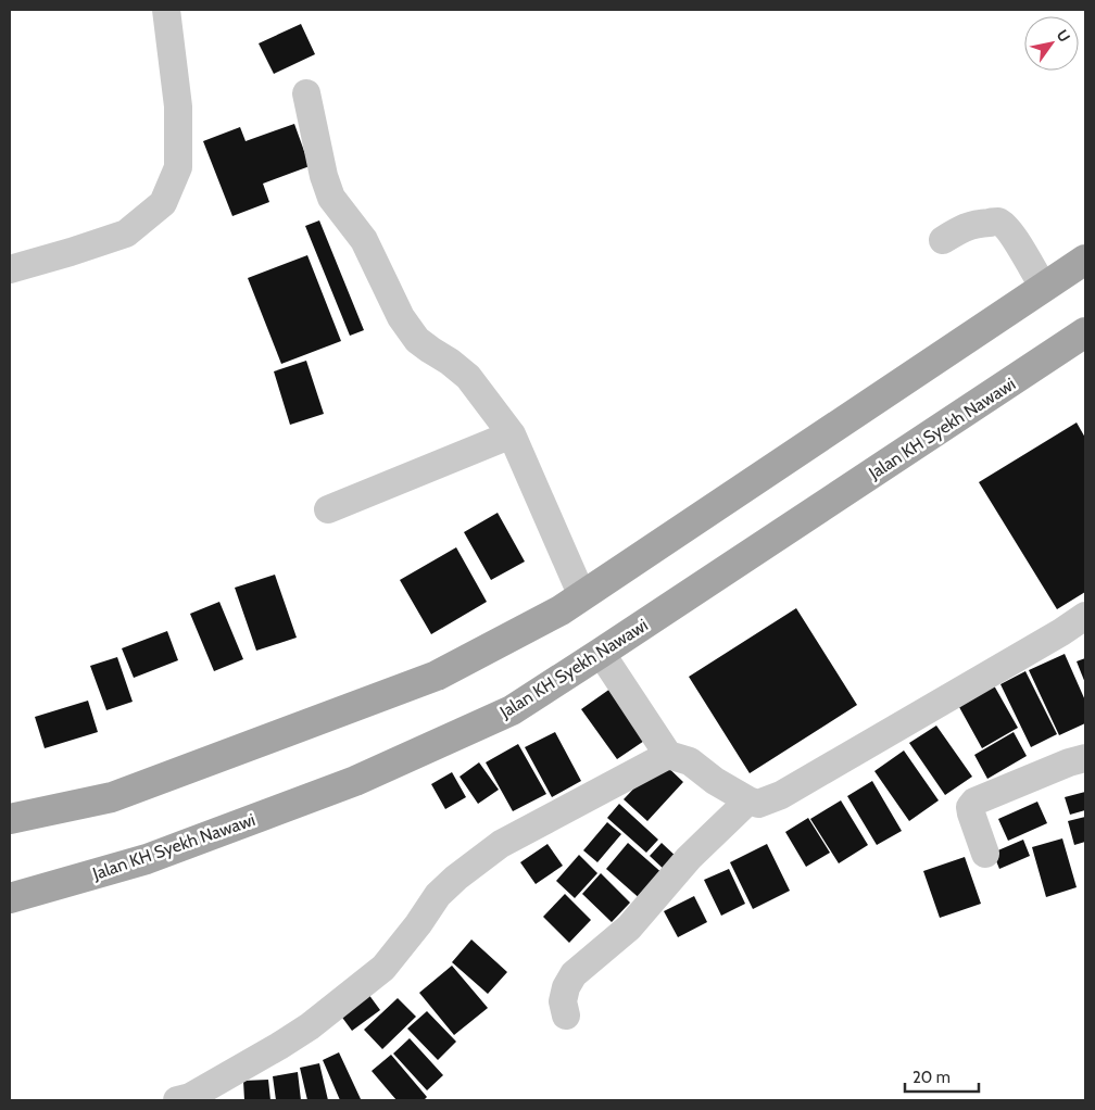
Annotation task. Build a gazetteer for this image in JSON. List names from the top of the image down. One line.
{"streets":{"main road":["Jalan KH Syekh Nawawi"]},"scale_bar":"20 m","north":"top right"}
